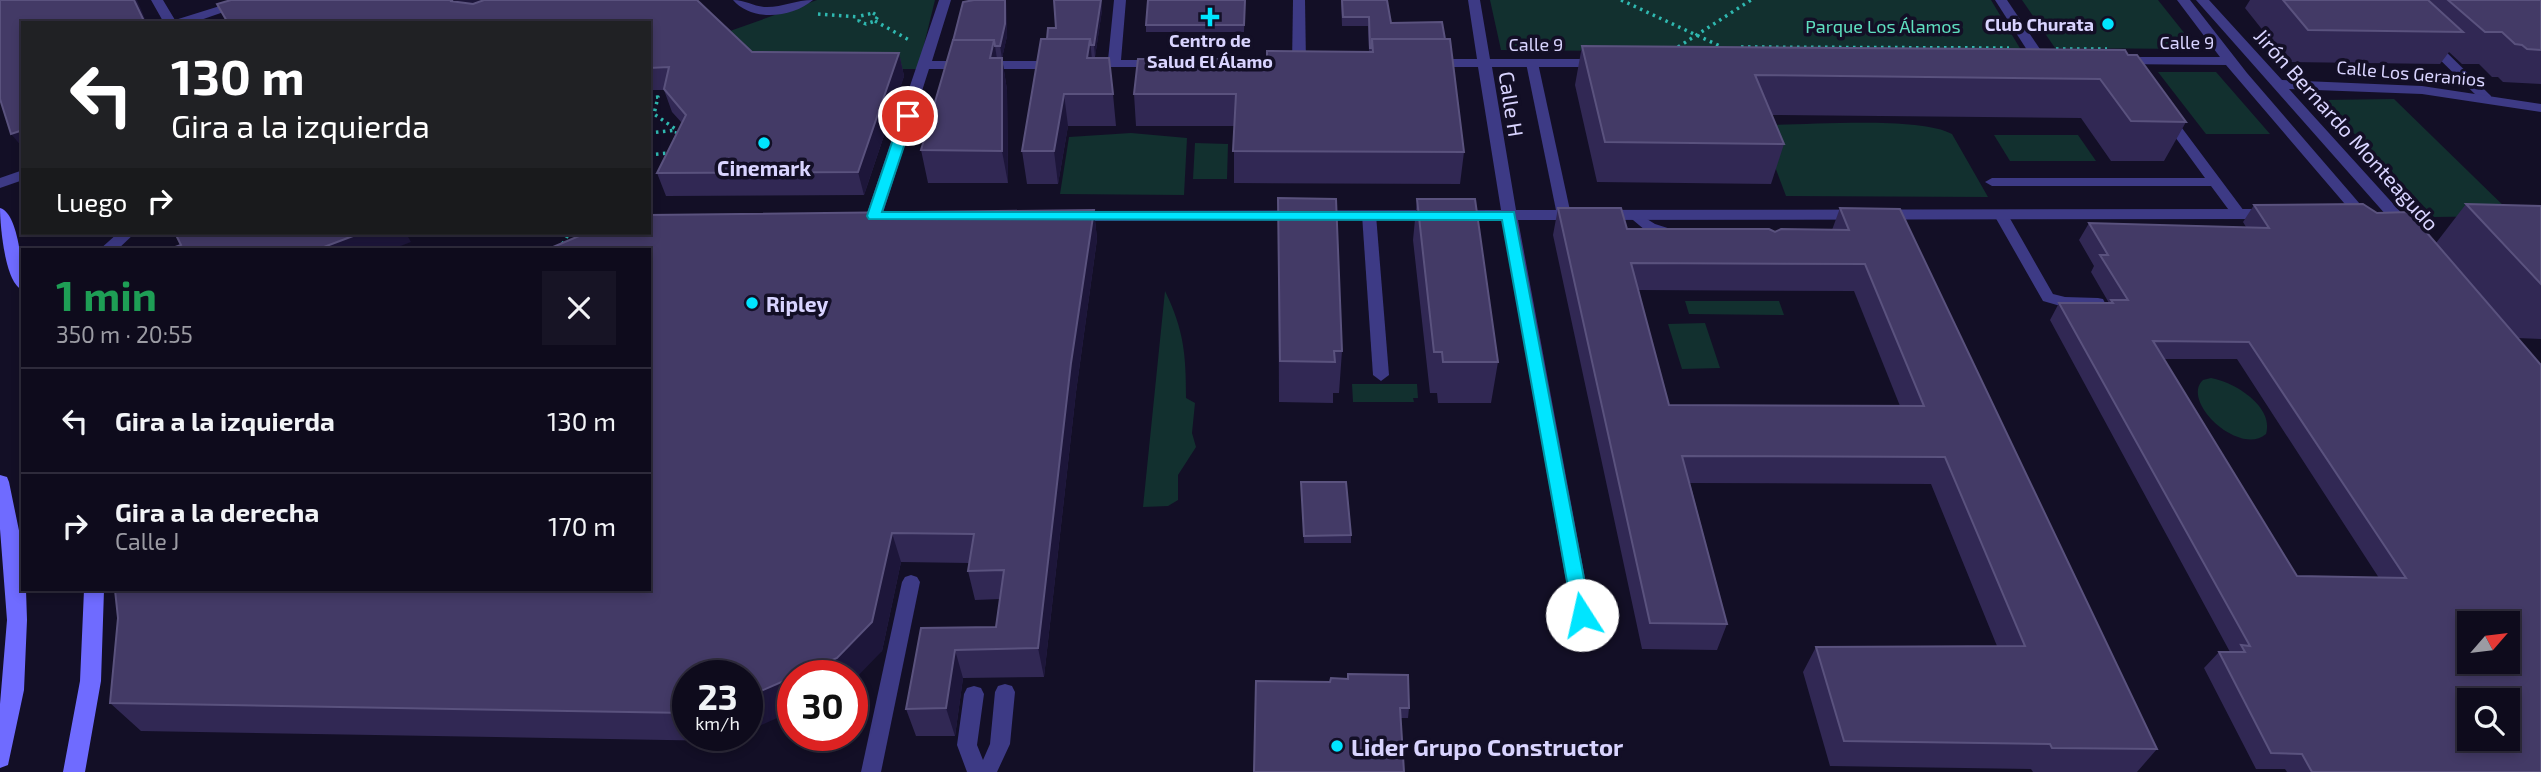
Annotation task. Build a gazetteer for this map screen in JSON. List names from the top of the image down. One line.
{"streets":{"street":["Calle 9","Calle Los Geranios","Calle H","Jirón Bernardo Monteagudo"]},"crossings":[["Calle 9","Calle H"],["Calle 9","Jirón Bernardo Monteagudo"],["Calle Los Geranios","Jirón Bernardo Monteagudo"]],"parks":["Parque Los Álamos"],"places":{"health":["Centro de Salud El Álamo"],"other":["Club Churata","Cinemark","Ripley","Lider Grupo Constructor"]},"north":"top right","page":{"turn":["130 m","Gira a la izquierda"],"then":"Luego","heading":["1 min","350 m · 20:55"],"list":[{"name":"Gira a la izquierda","value":"130 m"},{"name":"Gira a la derecha","note":"Calle J","value":"170 m"}],"speed":"23 km/h","limit":"30"}}
